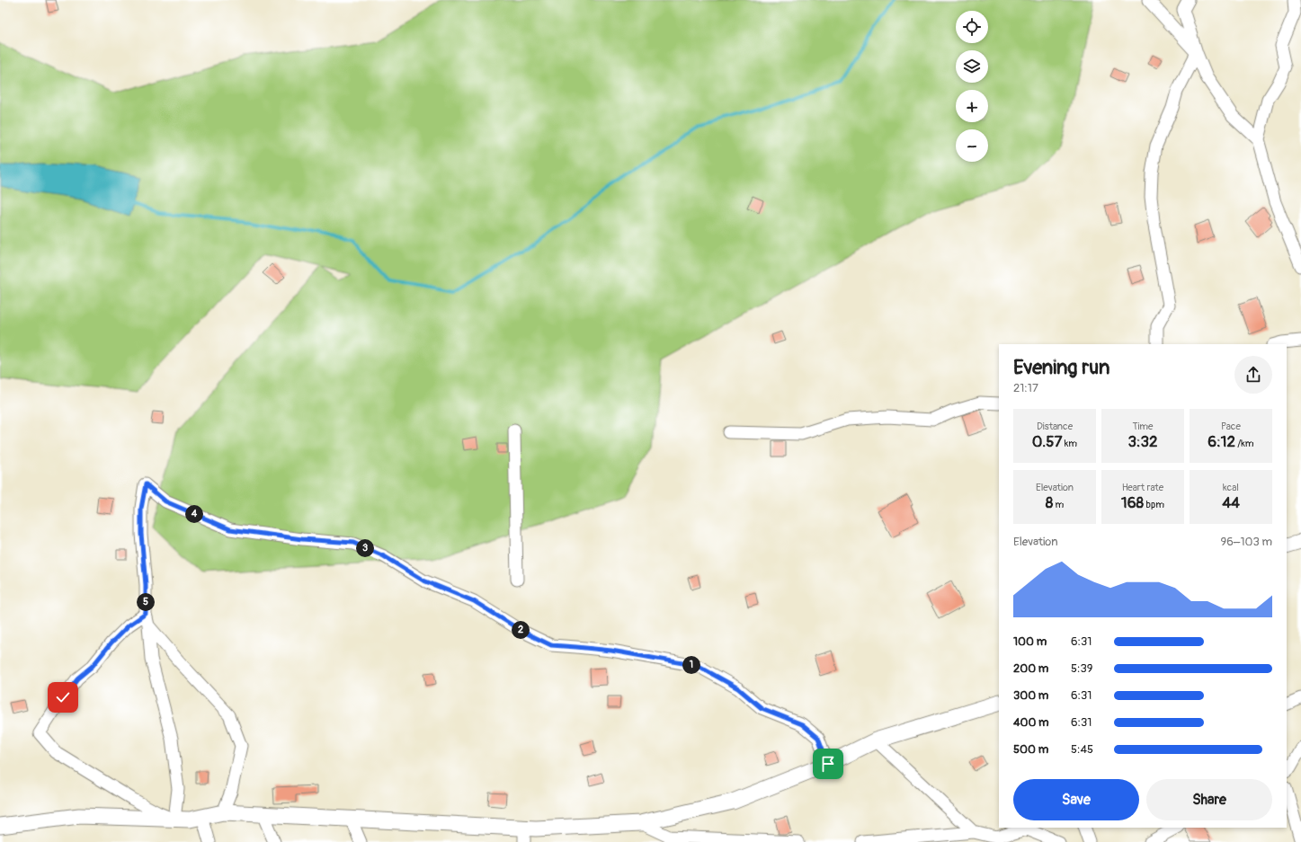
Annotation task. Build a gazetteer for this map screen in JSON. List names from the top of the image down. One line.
{"page":{"map_buttons":["+","−"],"heading":["Evening run","21:17"],"stats":[["Distance","0.57 km"],["Time","3:32"],["Pace","6:12 /km"],["Elevation","8 m"],["Heart rate","168 bpm"],["kcal","44"]],"pins":["4","3","5","2","1"],"chart":["Elevation","96–103 m"],"list":[{"name":"100 m","note":"6:31"},{"name":"200 m","note":"5:39"},{"name":"300 m","note":"6:31"},{"name":"400 m","note":"6:31"},{"name":"500 m","note":"5:45"}],"buttons":["Save","Share"]}}
